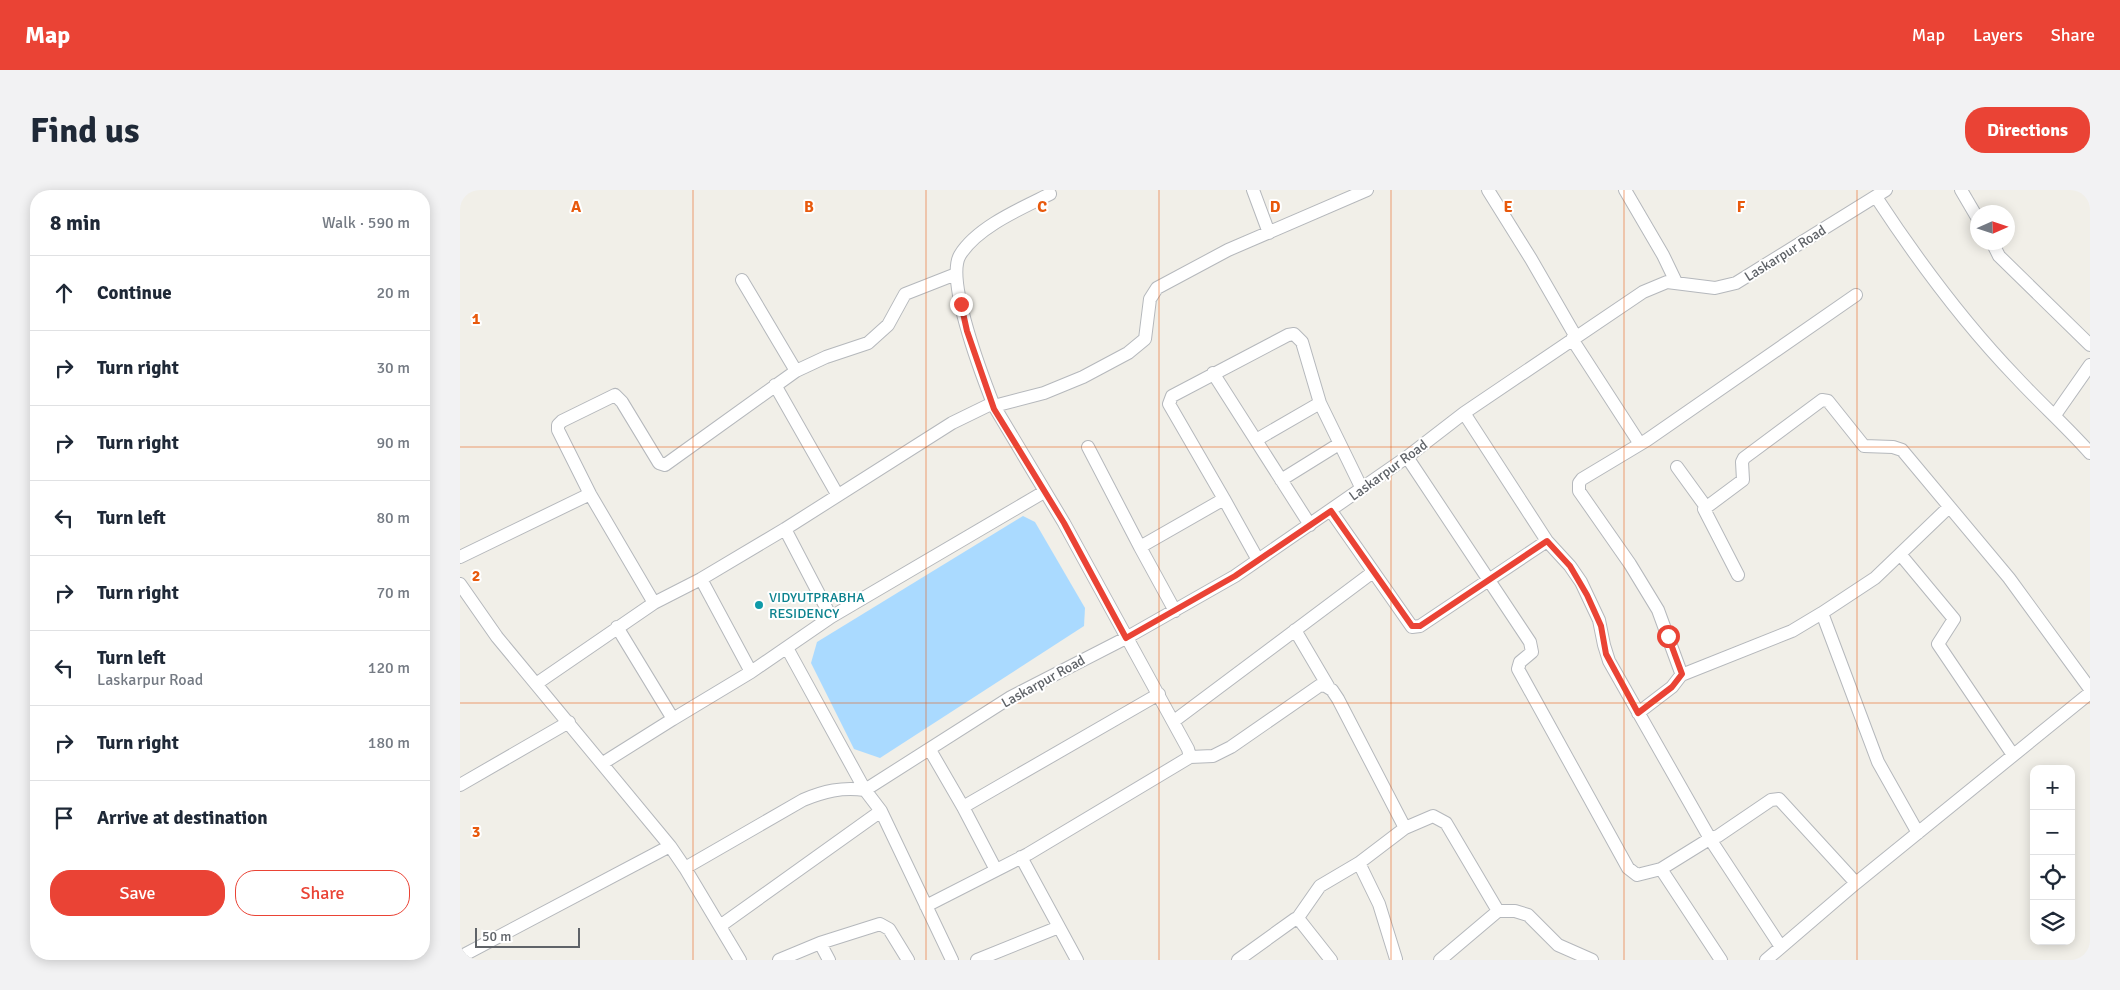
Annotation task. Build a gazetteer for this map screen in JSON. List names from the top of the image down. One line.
{"streets":{"street":["Laskarpur Road"]},"places":["VIDYUTPRABHA RESIDENCY"],"scale_bar":"50 m","north":"right","page":{"header":"Map","nav":["Map","Layers","Share"],"buttons":["Directions",["Save","Share"]],"title":"Find us","heading":["8 min","Walk · 590 m"],"list":[["Continue","20 m"],["Turn right","30 m"],["Turn right","90 m"],["Turn left","80 m"],["Turn right","70 m"],["Turn left","Laskarpur Road","120 m"],["Turn right","180 m"],"Arrive at destination"],"map_buttons":["+","−"],"scale":"50 m"},"grid":{"columns":["A","B","C","D","E","F"],"rows":["1","2","3"]}}
